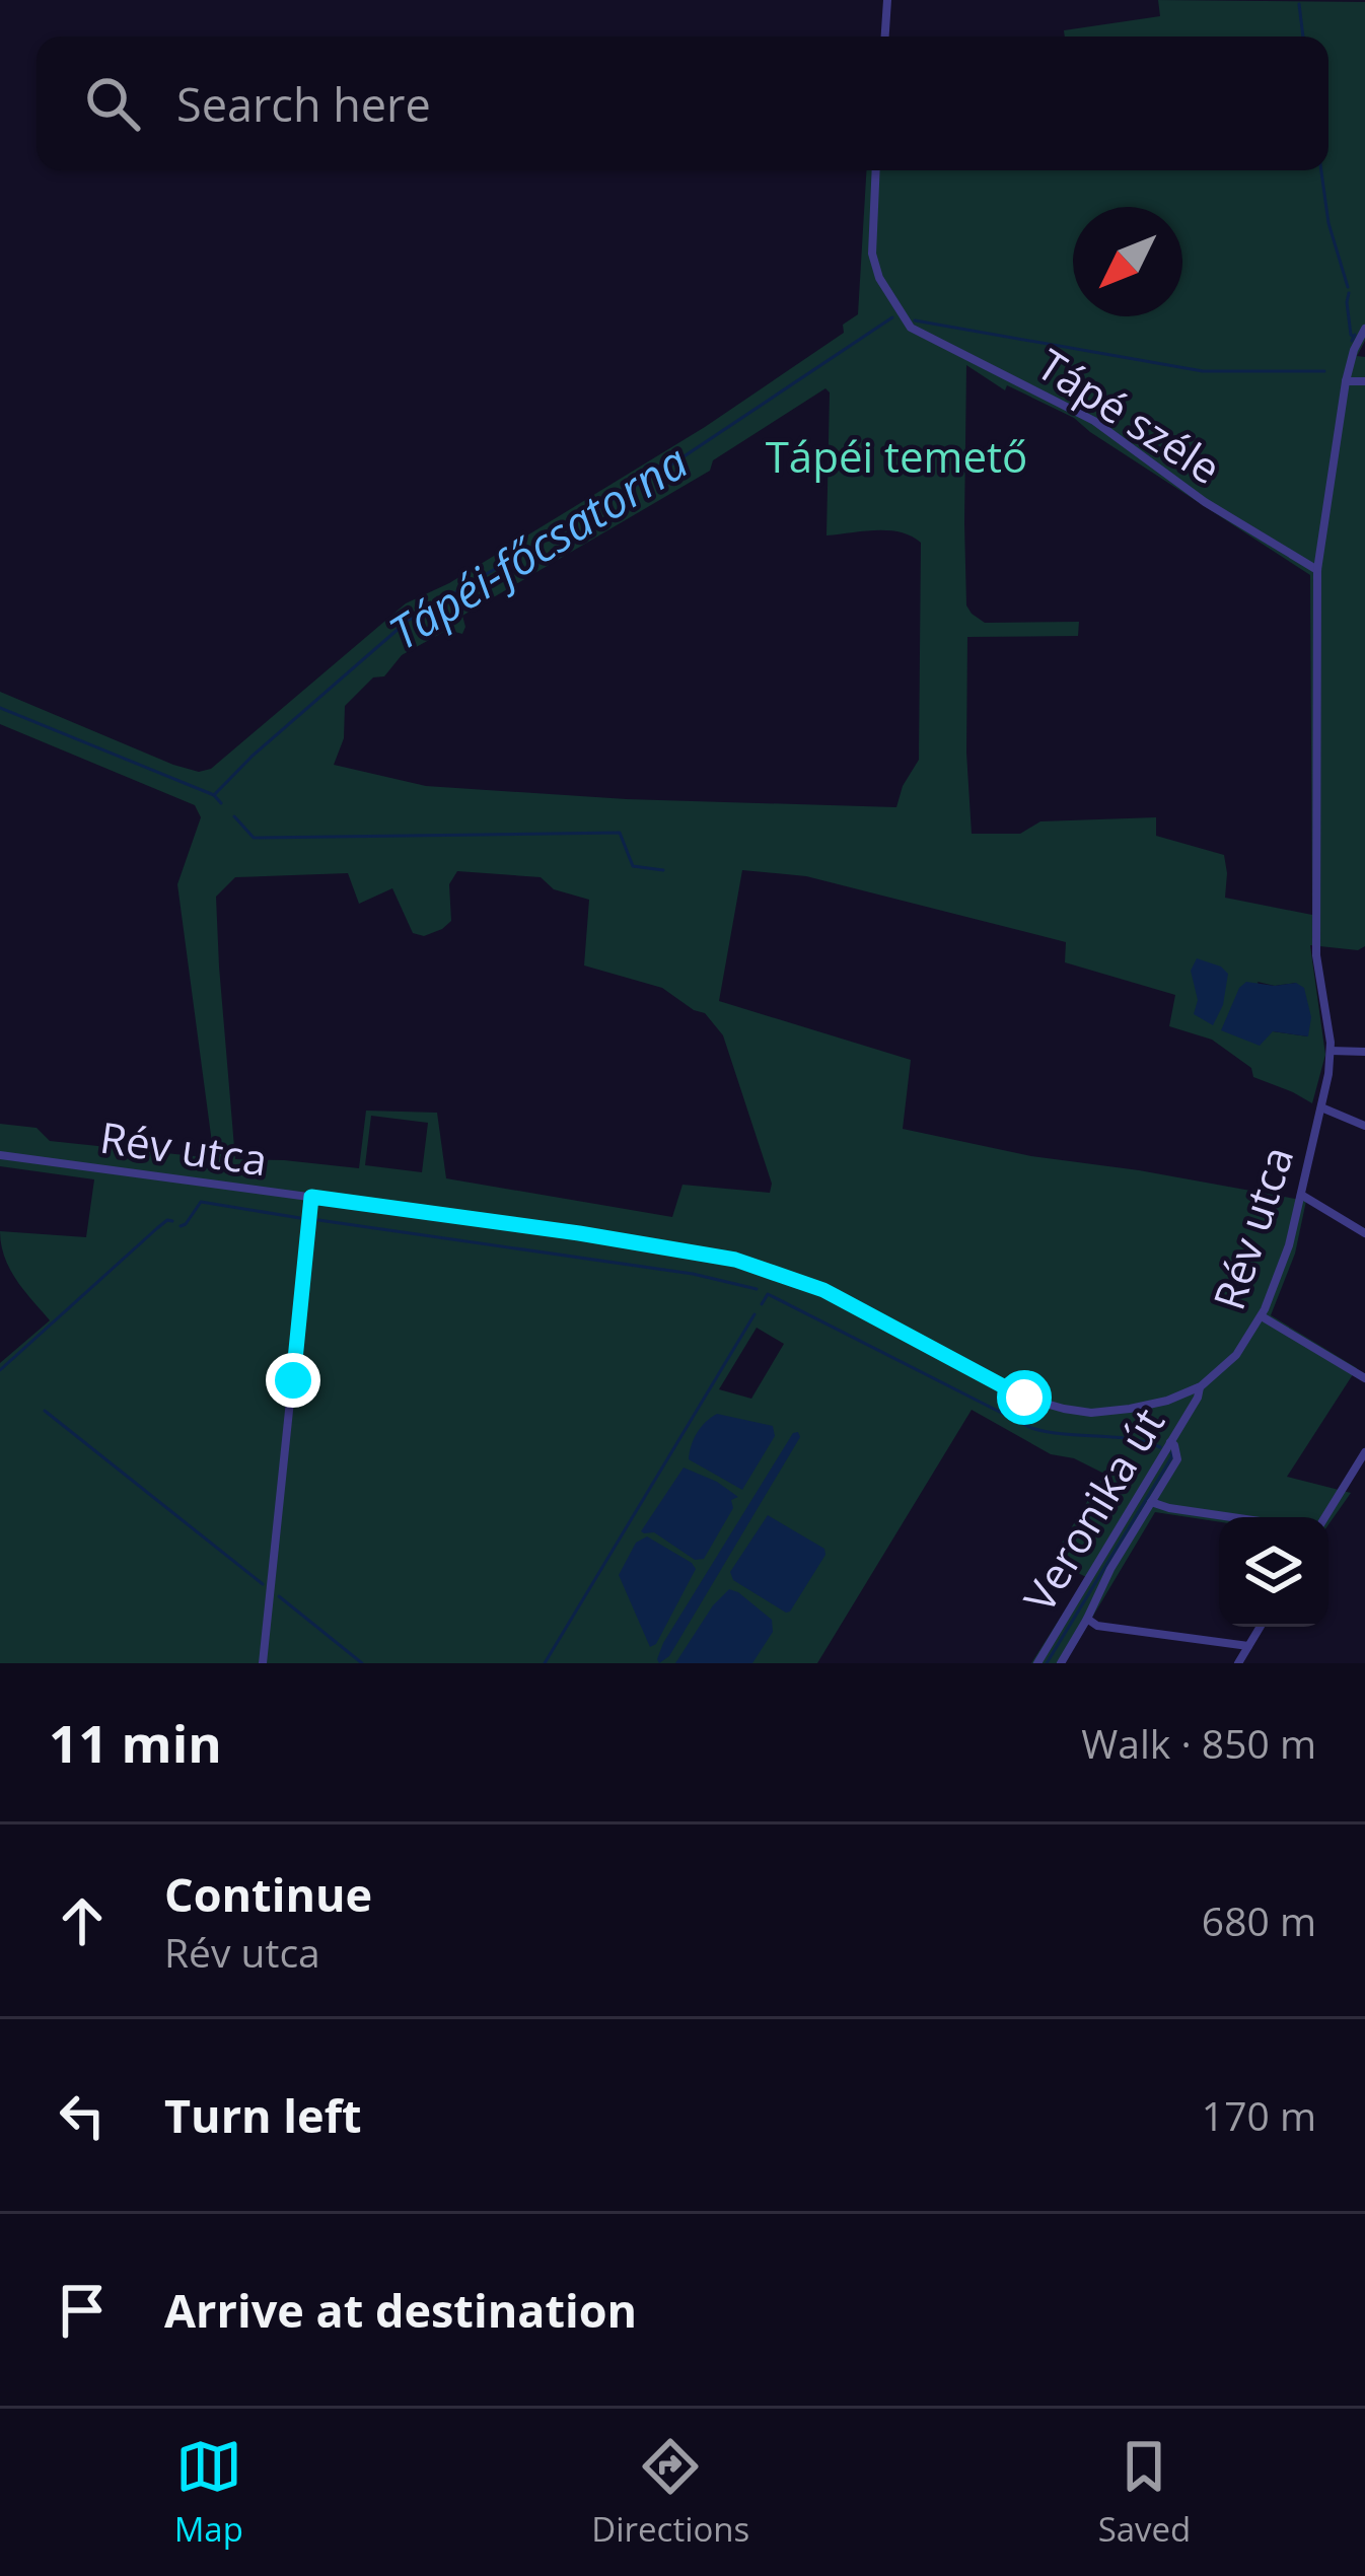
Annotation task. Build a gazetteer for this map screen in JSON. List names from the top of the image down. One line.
{"streets":{"street":["Tápé széle","Rév utca","Veronika út"]},"crossings":[["Tápé széle","Rév utca"],["Rév utca","Veronika út"]],"water":["Tápéi-főcsatorna"],"parks":["Tápéi temető"],"north":"bottom left","page":{"search":"Search here","heading":["11 min","Walk · 850 m"],"list":[["Continue","Rév utca","680 m"],["Turn left","170 m"],"Arrive at destination"],"nav":["Map","Directions","Saved"]}}
